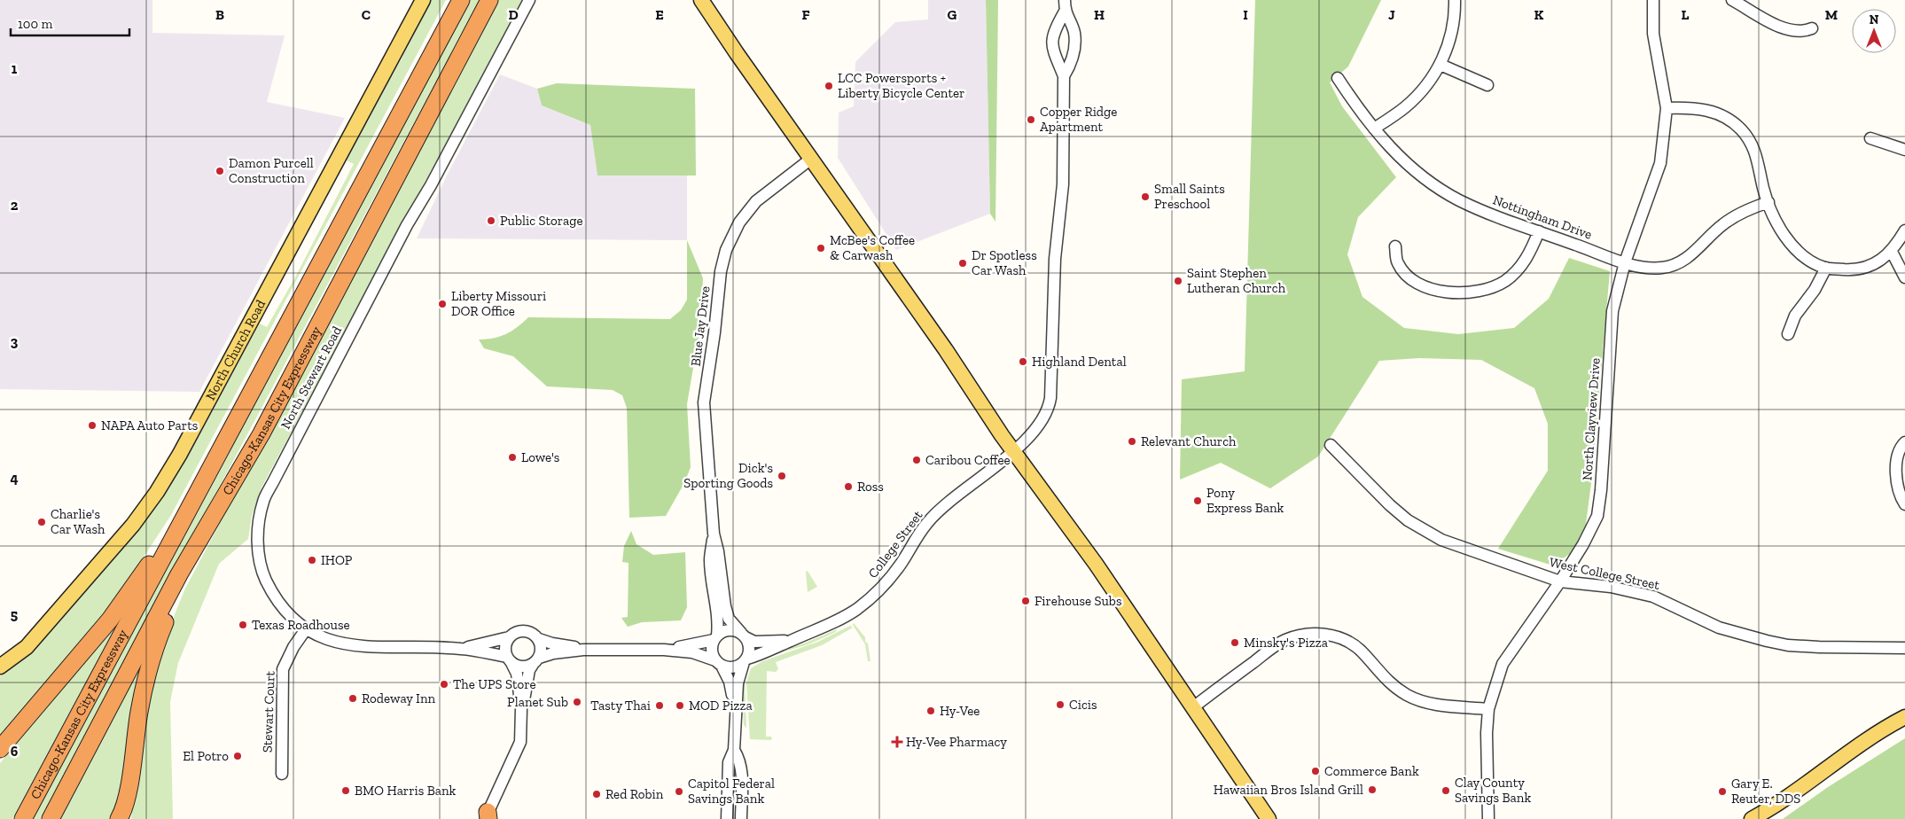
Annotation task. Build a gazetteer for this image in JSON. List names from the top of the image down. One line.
{"streets":{"highway":["Chicago-Kansas City Expressway"],"main road":["North Church Road"],"street":["Nottingham Drive","Blue Jay Drive","North Stewart Road","North Clayview Drive","College Street","West College Street","Stewart Court"]},"crossings":[["Nottingham Drive","North Clayview Drive"],["Blue Jay Drive","College Street"],["North Stewart Road","Stewart Court"],["North Clayview Drive","West College Street"]],"places":{"other":["LCC Powersports + Liberty Bicycle Center","Copper Ridge Apartment","Damon Purcell Construction","Small Saints Preschool","Public Storage","McBee's Coffee & Carwash","Dr Spotless Car Wash","Saint Stephen Lutheran Church","Liberty Missouri DOR Office","Highland Dental","NAPA Auto Parts","Relevant Church","Lowe's","Caribou Coffee","Dick's Sporting Goods","Ross","Pony Express Bank","Charlie's Car Wash","IHOP","Firehouse Subs","Texas Roadhouse","Minsky's Pizza","The UPS Store","Rodeway Inn","Planet Sub","Cicis","Tasty Thai","MOD Pizza","Hy-Vee","El Potro","Commerce Bank","Hawaiian Bros Island Grill","BMO Harris Bank","Clay County Savings Bank","Capitol Federal Savings Bank","Gary E. Reuter, DDS","Red Robin"],"health":["Hy-Vee Pharmacy"]},"scale_bar":"100 m","north":"top","grid":{"columns":["B","C","D","E","F","G","H","I","J","K","L","M"],"rows":["1","2","3","4","5","6"]}}
